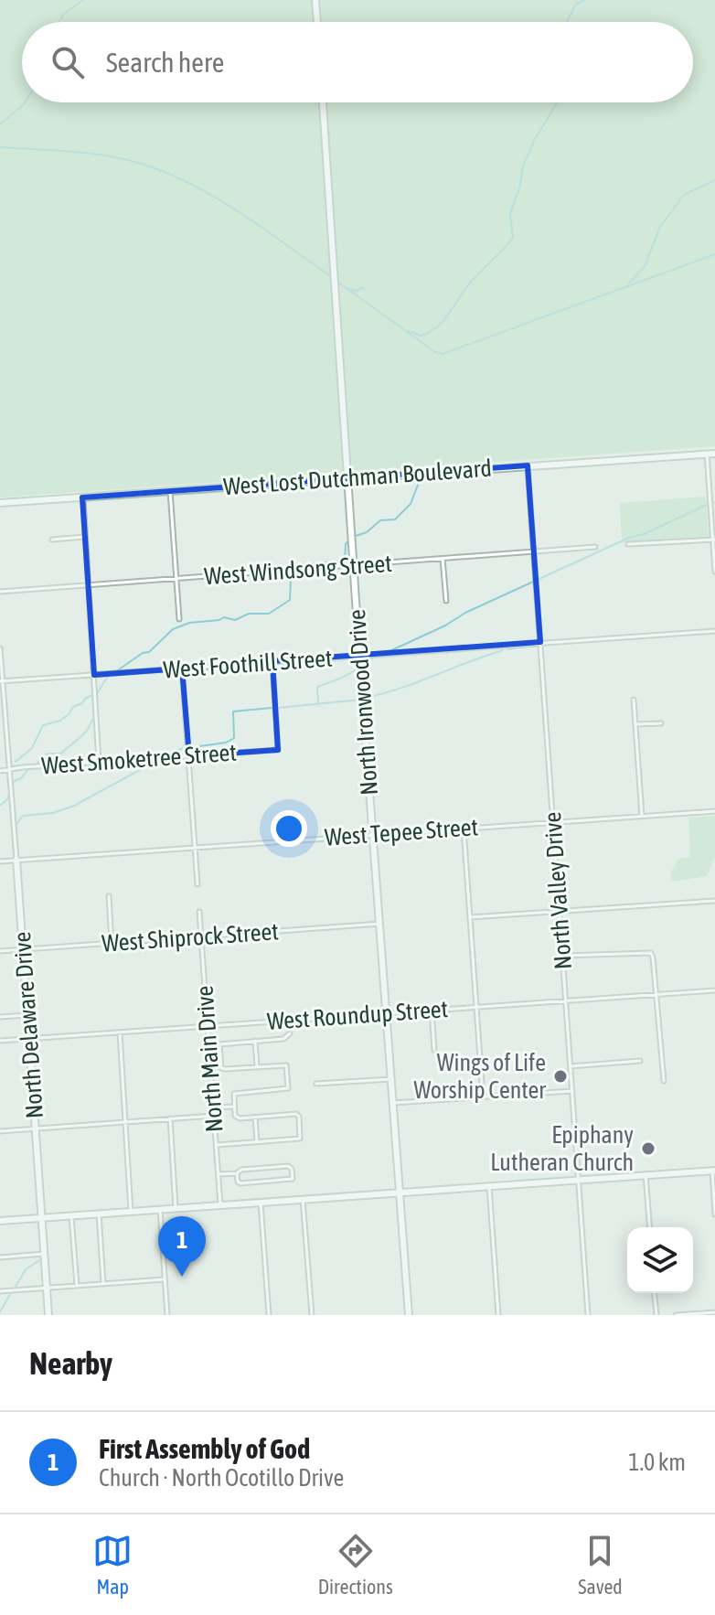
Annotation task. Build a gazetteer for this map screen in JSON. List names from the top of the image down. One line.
{"streets":{"street":["West Lost Dutchman Boulevard","West Windsong Street","West Foothill Street","North Ironwood Drive","West Smoketree Street","West Tepee Street","North Valley Drive","West Shiprock Street","West Roundup Street","North Delaware Drive","North Main Drive"]},"crossings":[["West Lost Dutchman Boulevard","North Ironwood Drive"],["West Lost Dutchman Boulevard","North Valley Drive"],["West Windsong Street","North Ironwood Drive"],["West Windsong Street","North Valley Drive"],["West Foothill Street","North Ironwood Drive"],["West Foothill Street","West Smoketree Street"],["West Foothill Street","North Valley Drive"],["West Foothill Street","North Delaware Drive"],["North Ironwood Drive","West Tepee Street"],["North Ironwood Drive","West Shiprock Street"],["North Ironwood Drive","West Roundup Street"],["West Smoketree Street","North Delaware Drive"],["West Tepee Street","North Valley Drive"],["West Tepee Street","North Delaware Drive"],["North Valley Drive","West Roundup Street"],["West Shiprock Street","North Delaware Drive"],["West Shiprock Street","North Main Drive"],["West Roundup Street","North Delaware Drive"],["West Roundup Street","North Main Drive"]],"places":["Wings of Life Worship Center","Epiphany Lutheran Church"],"page":{"search":"Search here","pins":"1","heading":"Nearby","list":[{"mark":"1","name":"First Assembly of God","note":"Church · North Ocotillo Drive","value":"1.0 km"}],"nav":["Map","Directions","Saved"]}}
